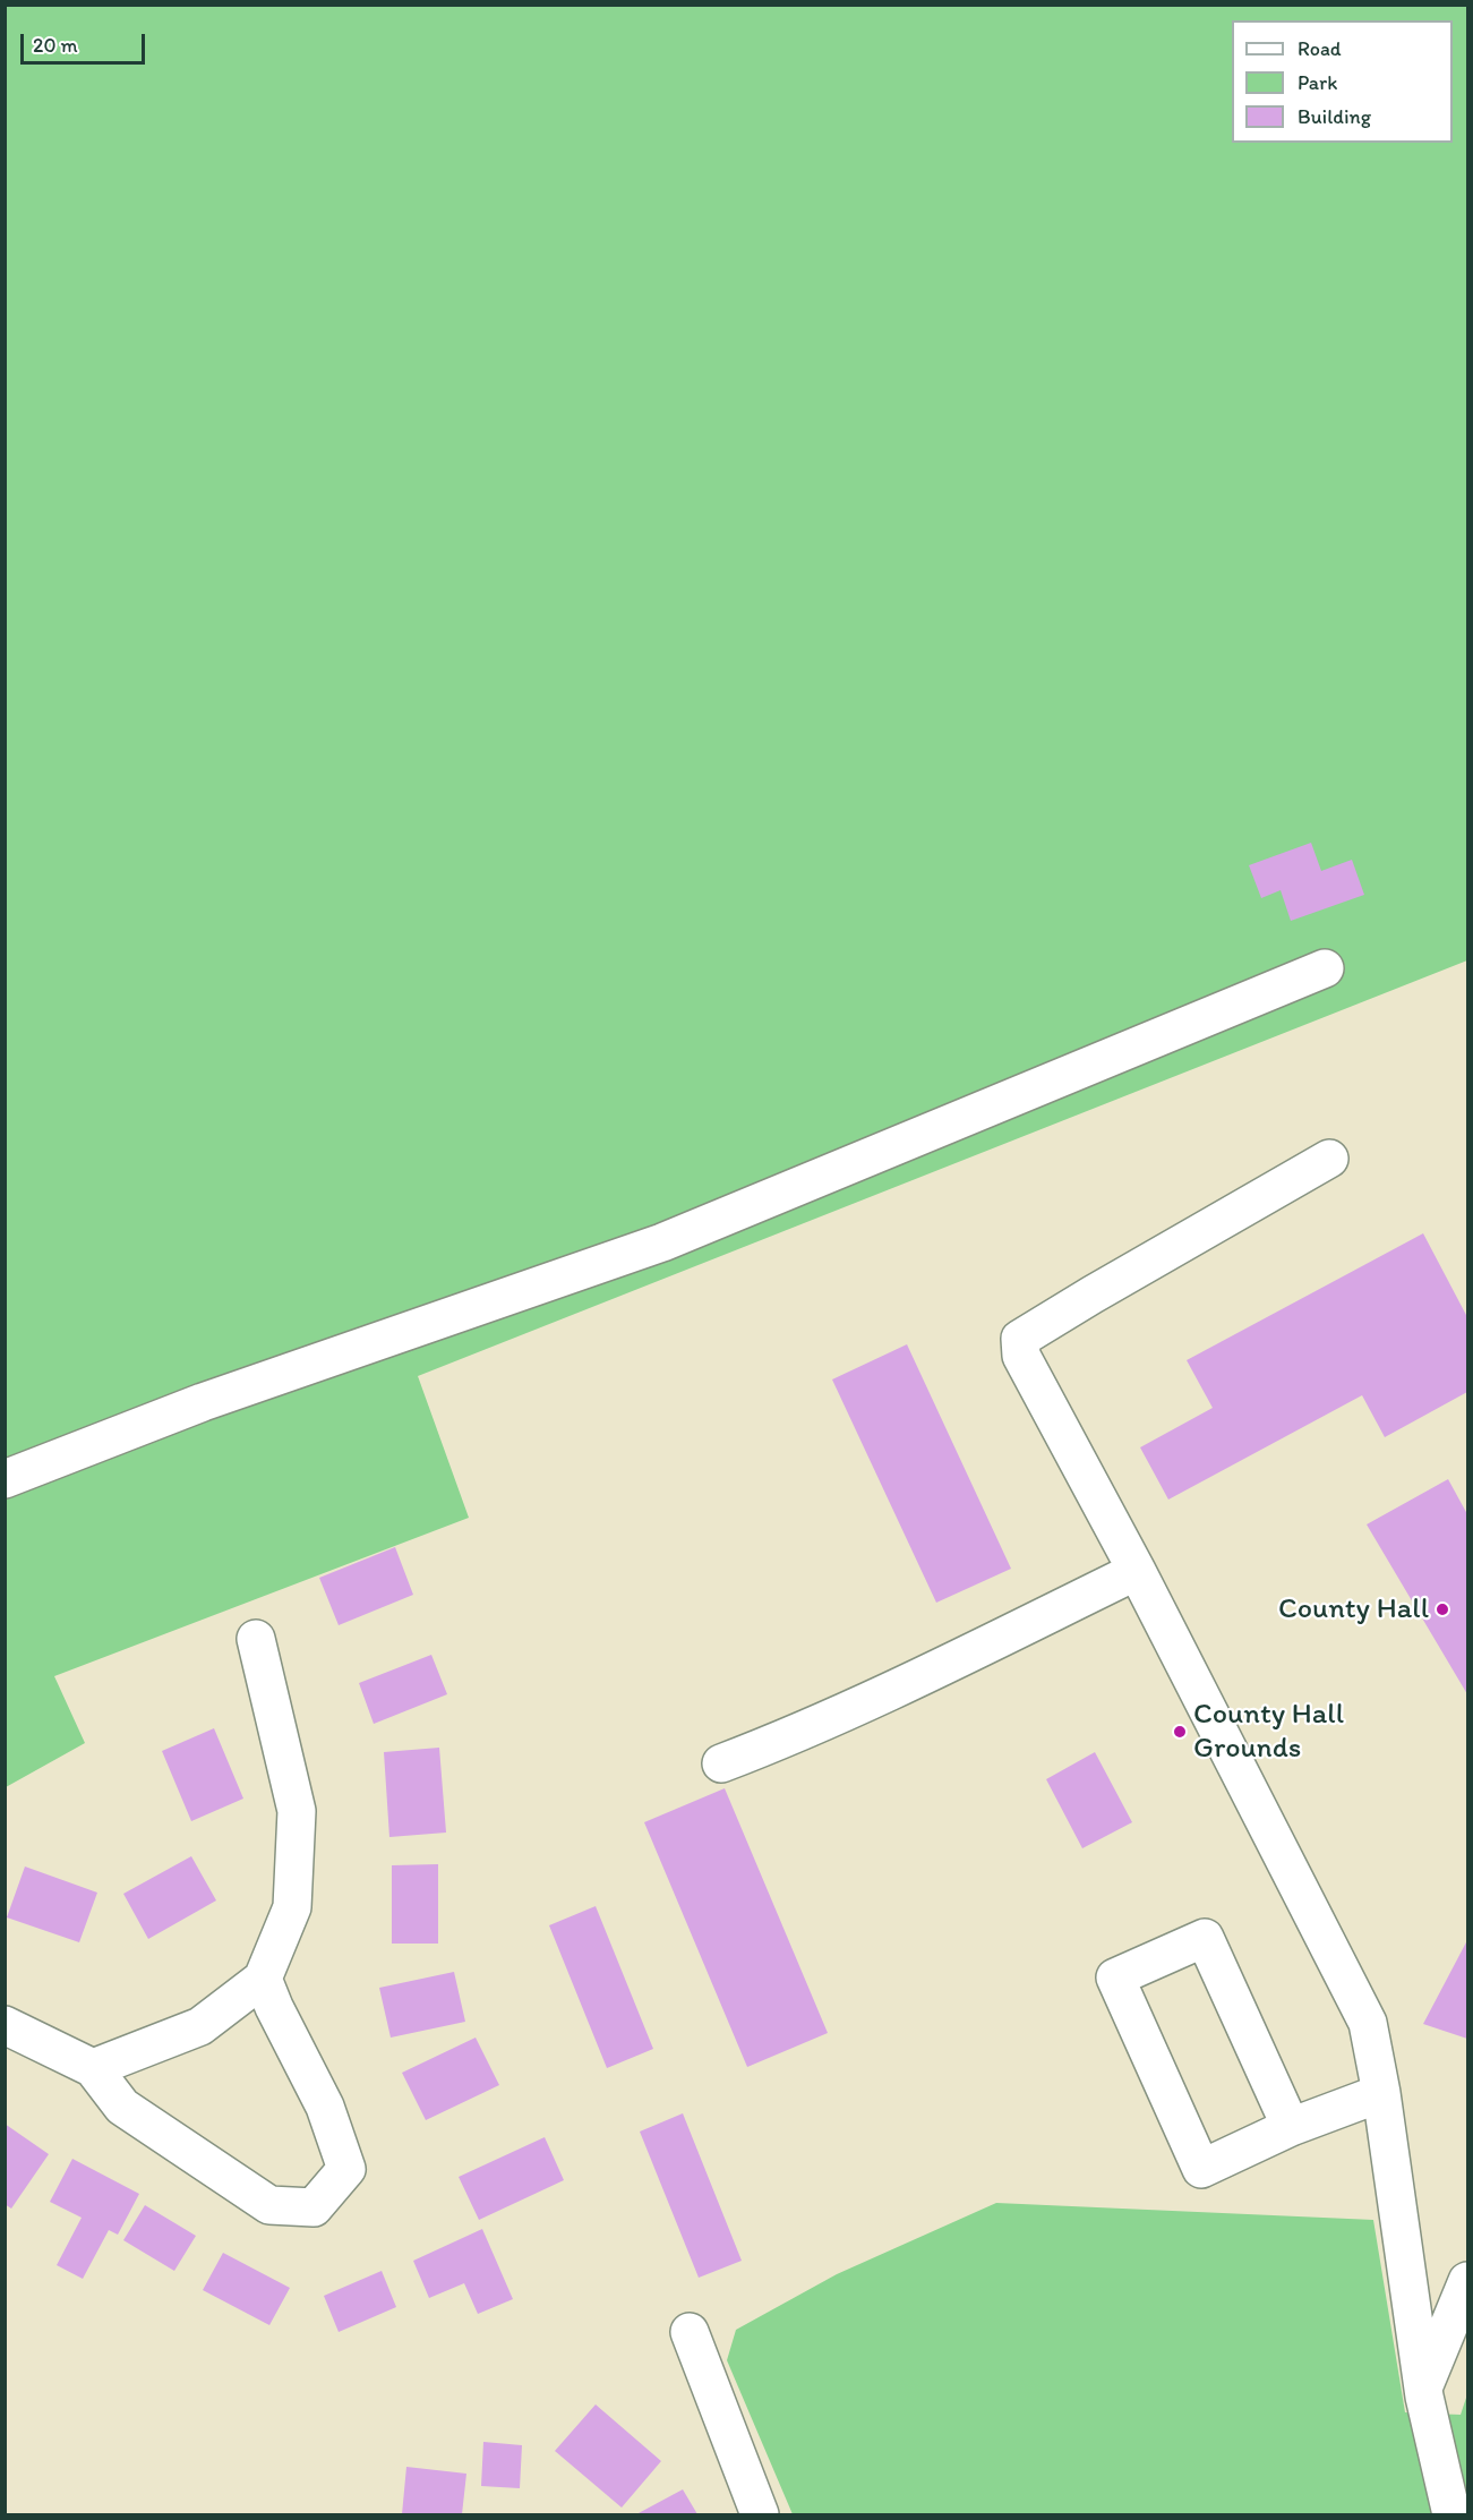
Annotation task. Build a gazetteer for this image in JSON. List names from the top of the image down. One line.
{"places":["County Hall","County Hall Grounds"],"legend":["Road","Park","Building"],"scale_bar":"20 m"}
